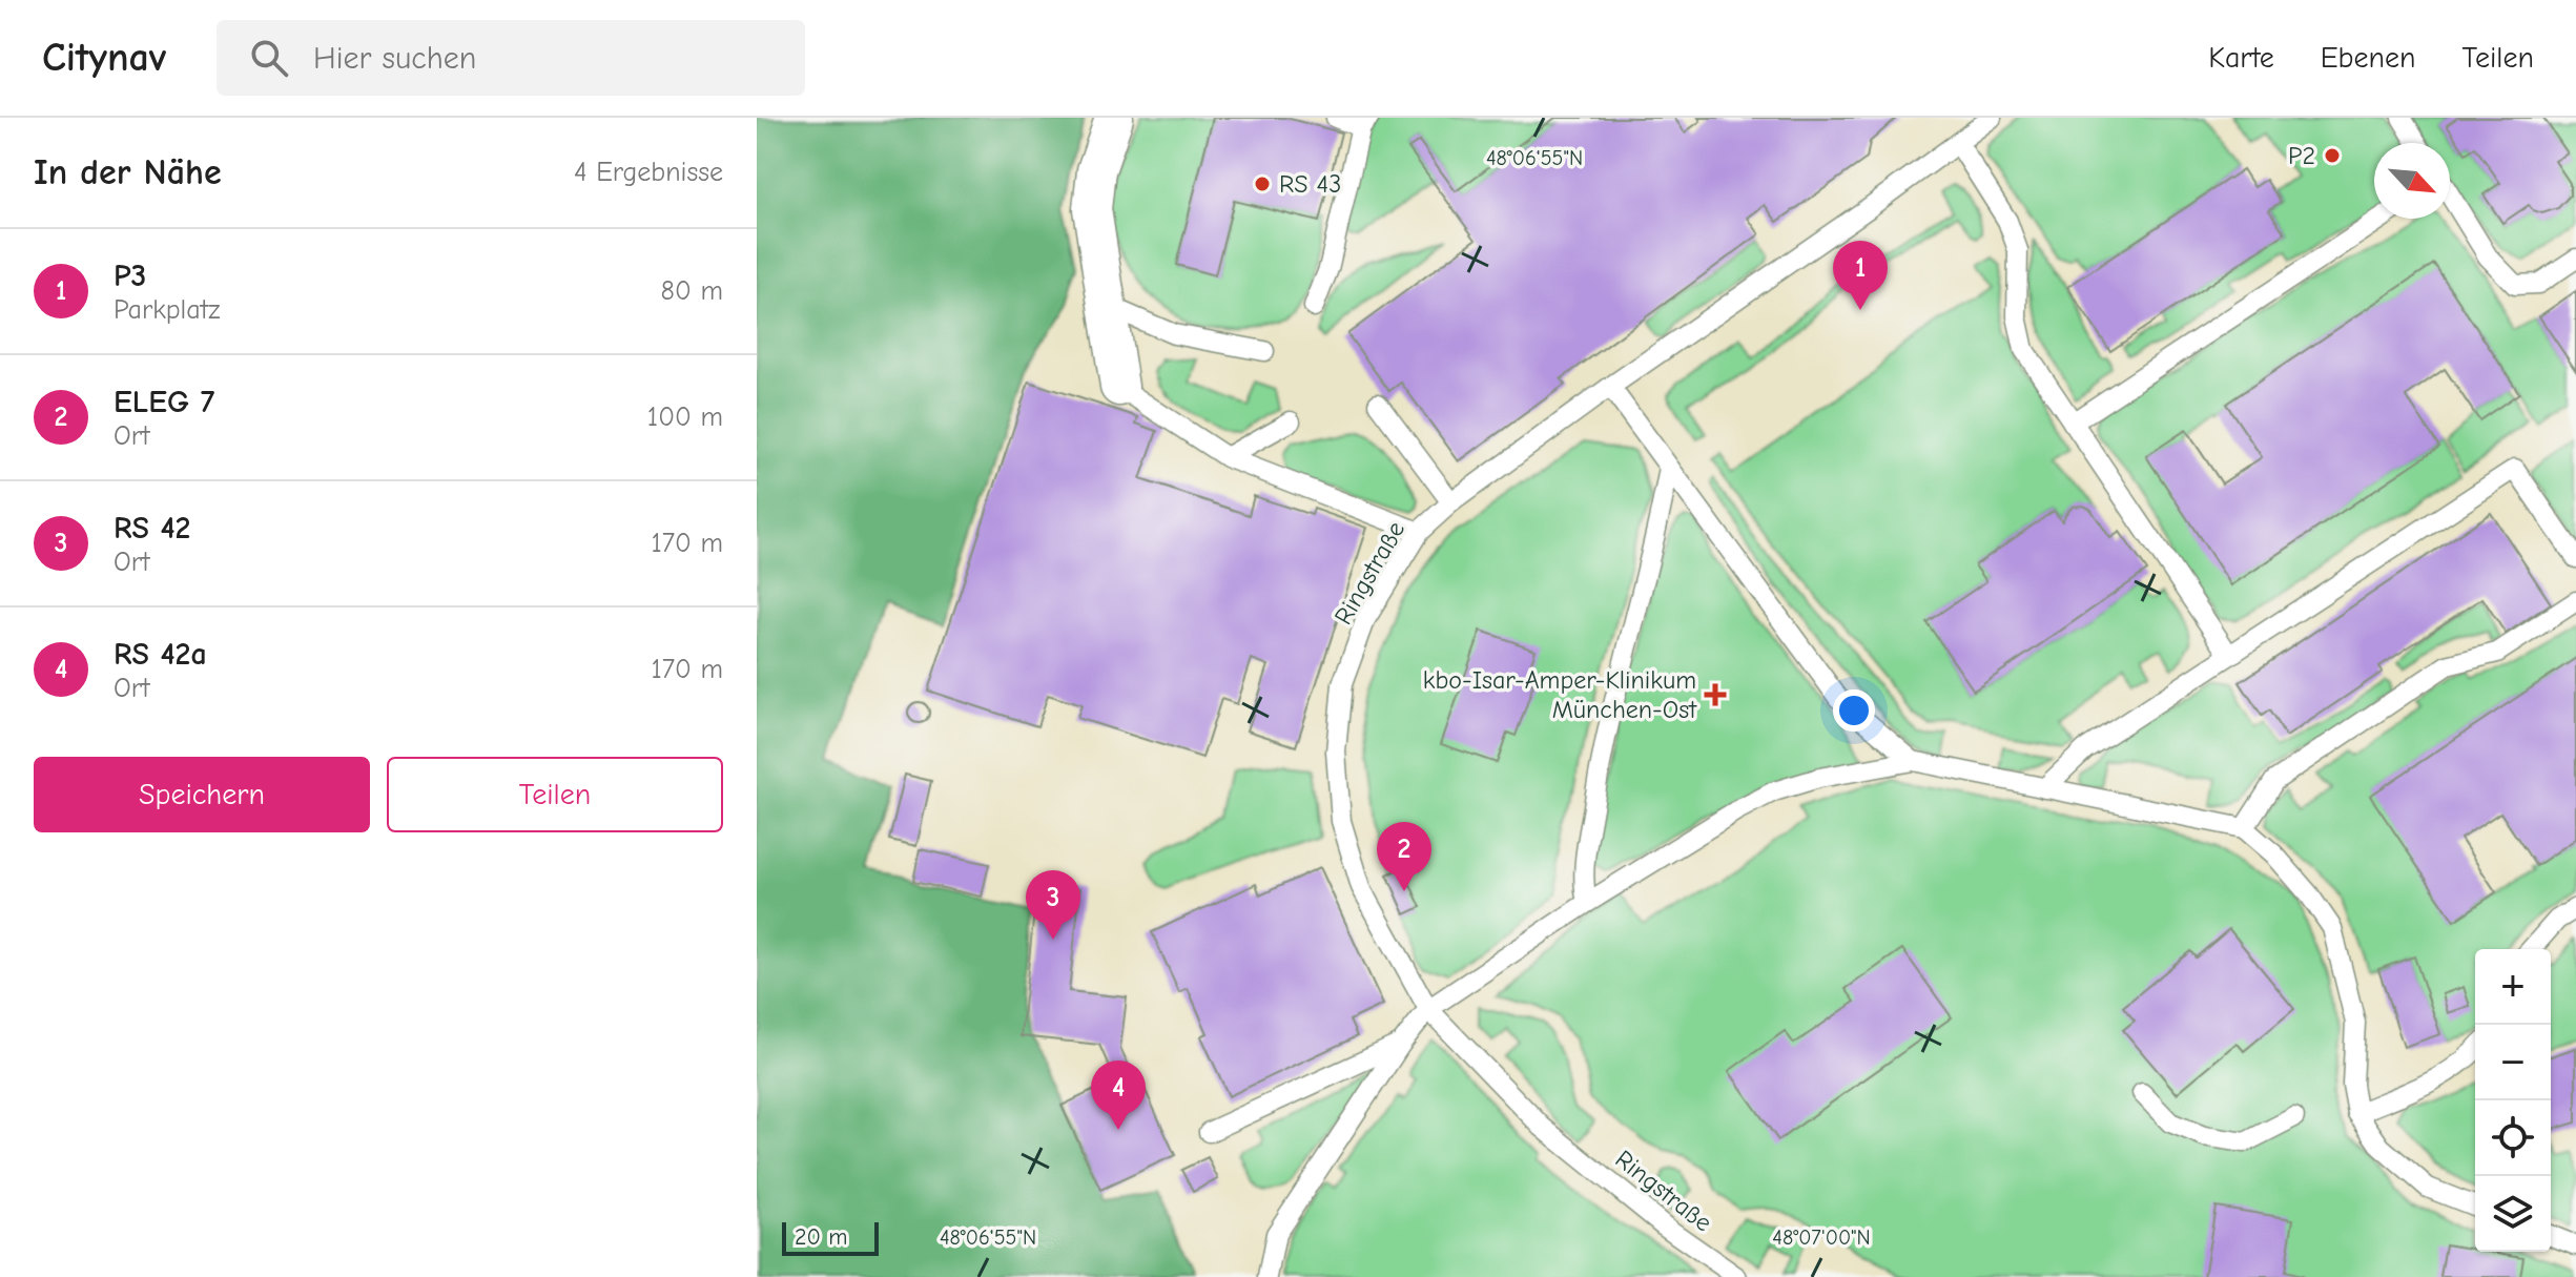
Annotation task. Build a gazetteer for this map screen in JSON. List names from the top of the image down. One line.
{"streets":{"lane":["Ringstraße"]},"places":{"other":["P2","RS 43"],"health":["kbo-Isar-Amper-Klinikum München-Ost"]},"scale_bar":"20 m","north":"bottom right","page":{"header":"Citynav","search":"Hier suchen","nav":["Karte","Ebenen","Teilen"],"heading":["In der Nähe","4 Ergebnisse"],"list":[{"mark":"1","name":"P3","note":"Parkplatz","value":"80 m"},{"mark":"2","name":"ELEG 7","note":"Ort","value":"100 m"},{"mark":"3","name":"RS 42","note":"Ort","value":"170 m"},{"mark":"4","name":"RS 42a","note":"Ort","value":"170 m"}],"pins":["1","2","3","4"],"buttons":["Speichern","Teilen"],"map_buttons":["+","−"],"scale":"20 m"},"coordinates":["48°06'55\"N","48°07'00\"N"]}
